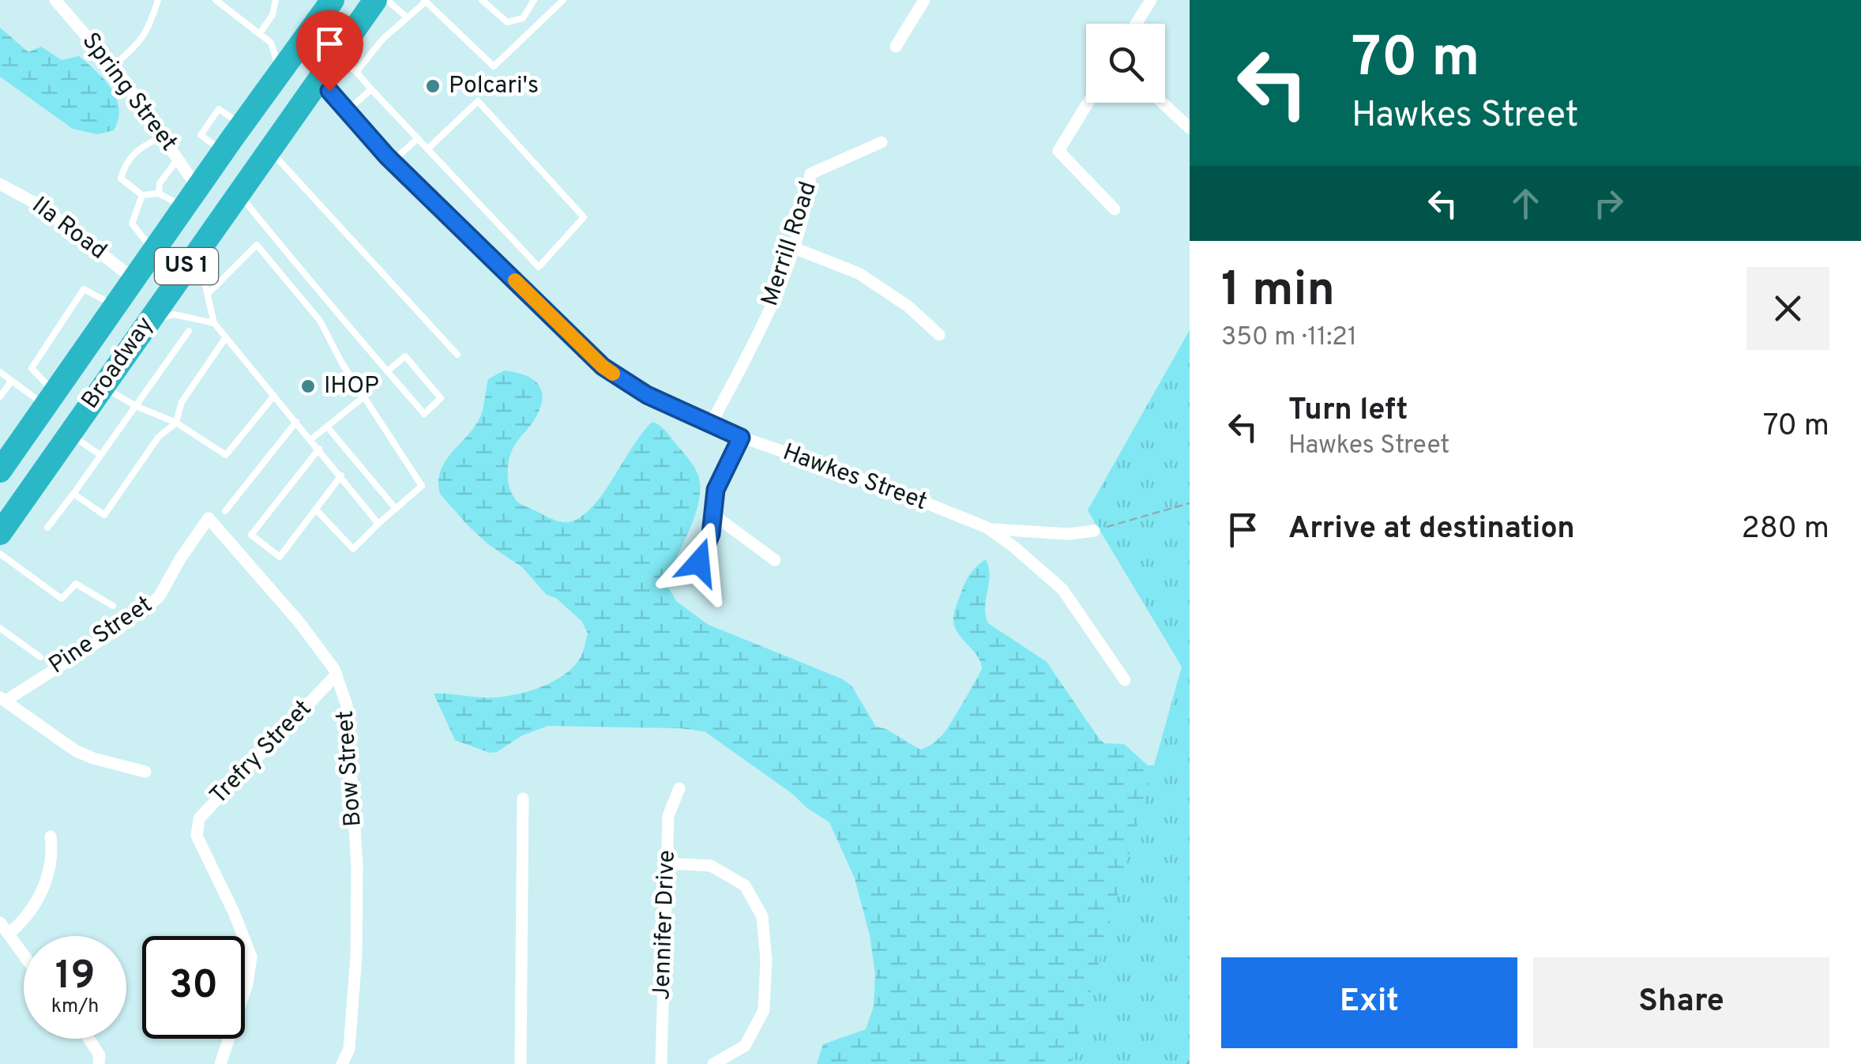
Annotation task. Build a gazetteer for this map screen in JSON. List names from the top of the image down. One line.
{"streets":{"highway":["US 1","Broadway"],"street":["Spring Street","Ila Road","Merrill Road","Hawkes Street","Pine Street","Trefry Street","Bow Street","Jennifer Drive"]},"crossings":[["Spring Street","Broadway"],["Ila Road","Broadway"],["Merrill Road","Hawkes Street"],["Broadway","Hawkes Street"],["Pine Street","Bow Street"],["Trefry Street","Bow Street"]],"places":["Polcari's","IHOP"],"page":{"turn":["70 m","Hawkes Street"],"heading":["1 min","350 m · 11:21"],"list":[{"name":"Turn left","note":"Hawkes Street","value":"70 m"},{"name":"Arrive at destination","value":"280 m"}],"speed":"19 km/h","limit":"30","buttons":["Exit","Share"]}}
